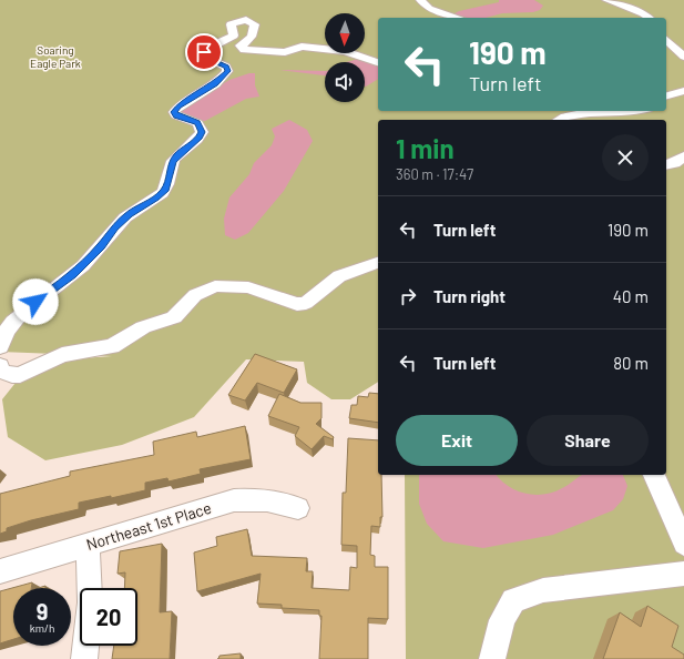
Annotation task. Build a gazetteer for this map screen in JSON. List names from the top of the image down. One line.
{"streets":{"street":["Northeast 1st Place"]},"parks":["Soaring Eagle Park"],"north":"bottom","page":{"turn":["190 m","Turn left"],"heading":["1 min","360 m · 17:47"],"list":[{"name":"Turn left","value":"190 m"},{"name":"Turn right","value":"40 m"},{"name":"Turn left","value":"80 m"}],"buttons":["Exit","Share"],"speed":"9 km/h","limit":"20"}}
